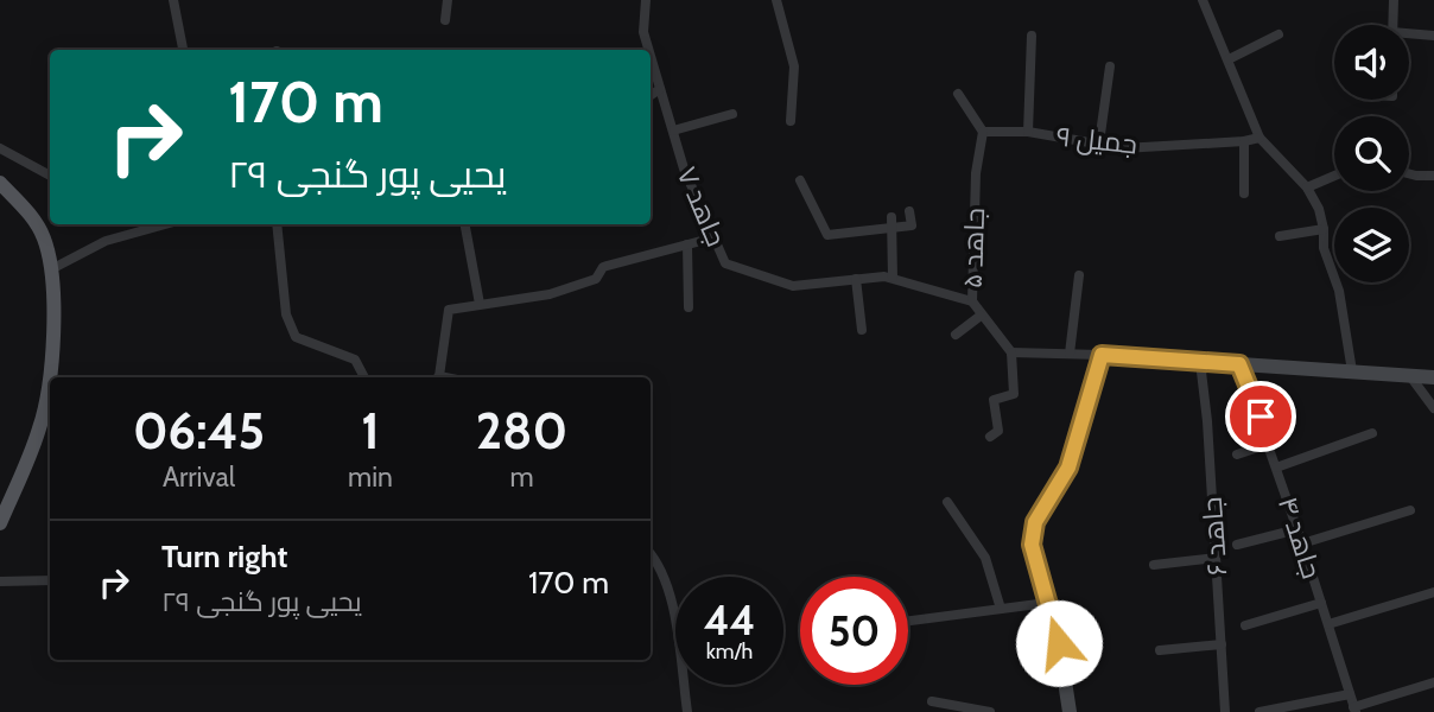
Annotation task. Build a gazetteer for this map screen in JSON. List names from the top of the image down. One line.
{"streets":{"street":["جمیل ۹","جاهد ۷","جاهد ۵","جاهد ۶","جاهد ۴"]},"crossings":[["جمیل ۹","جاهد ۵"],["جاهد ۷","جاهد ۵"]],"page":{"turn":["170 m","یحیی پور گنجی ۲۹"],"eta":["06:45","Arrival","1","min","280","m"],"list":[{"name":"Turn right","note":"یحیی پور گنجی ۲۹","value":"170 m"}],"speed":"44 km/h","limit":"50"}}
